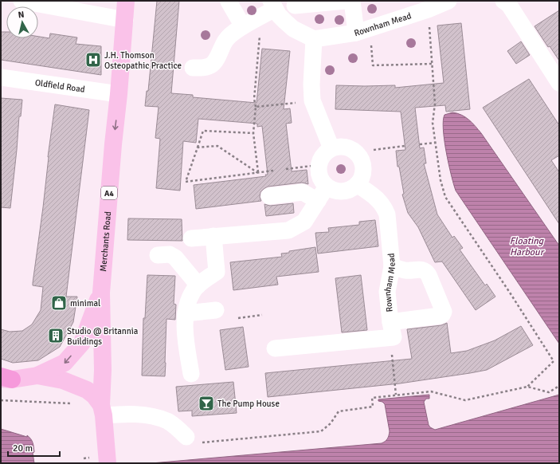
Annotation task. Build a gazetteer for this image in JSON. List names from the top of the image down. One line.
{"streets":{"main road":["A4","Merchants Road"],"street":["Rownham Mead","Oldfield Road"]},"crossings":[["Oldfield Road","Merchants Road"],["A4","Merchants Road"]],"one_way":["Merchants Road"],"water":["Floating Harbour"],"places":{"hospital":["J.H. Thomson Osteopathic Practice"],"shop":["minimal"],"building":["Studio @ Britannia Buildings"],"bar":["The Pump House"]},"scale_bar":"20 m","north":"top"}
